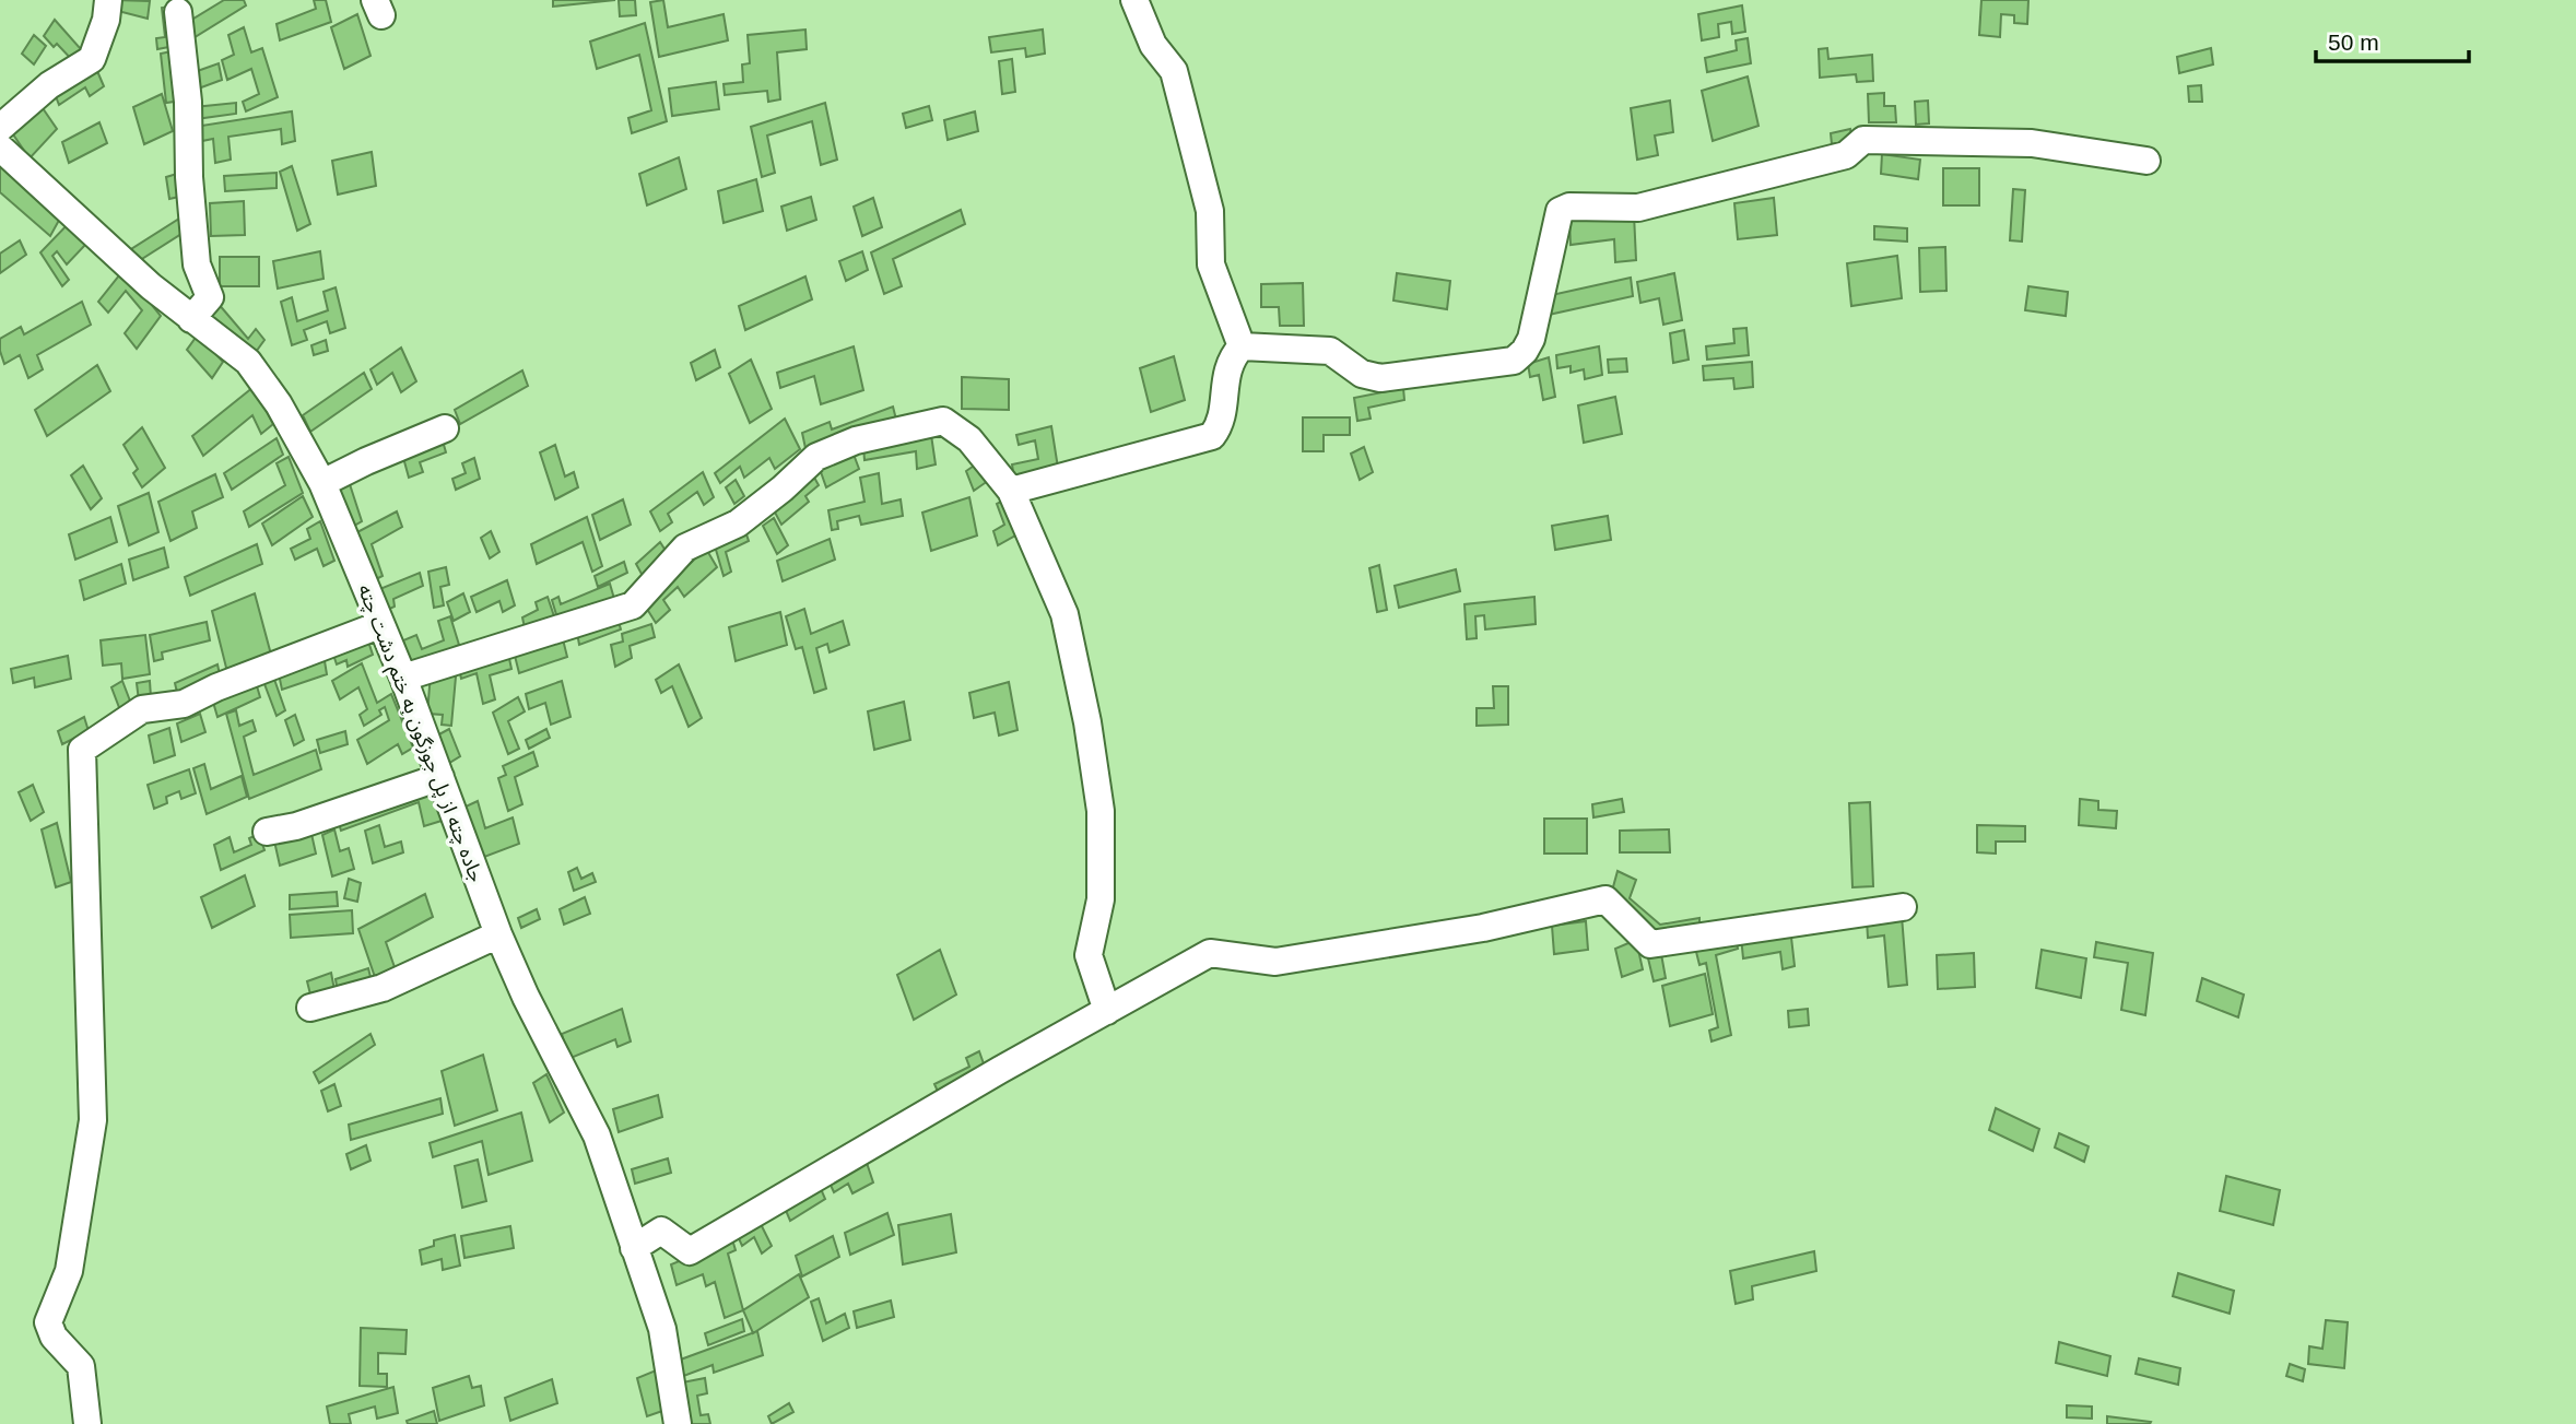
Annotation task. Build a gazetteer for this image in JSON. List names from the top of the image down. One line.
{"streets":{"street":["جاده چته از پل جوزگون به ختم دشت چته"]},"scale_bar":"50 m"}
